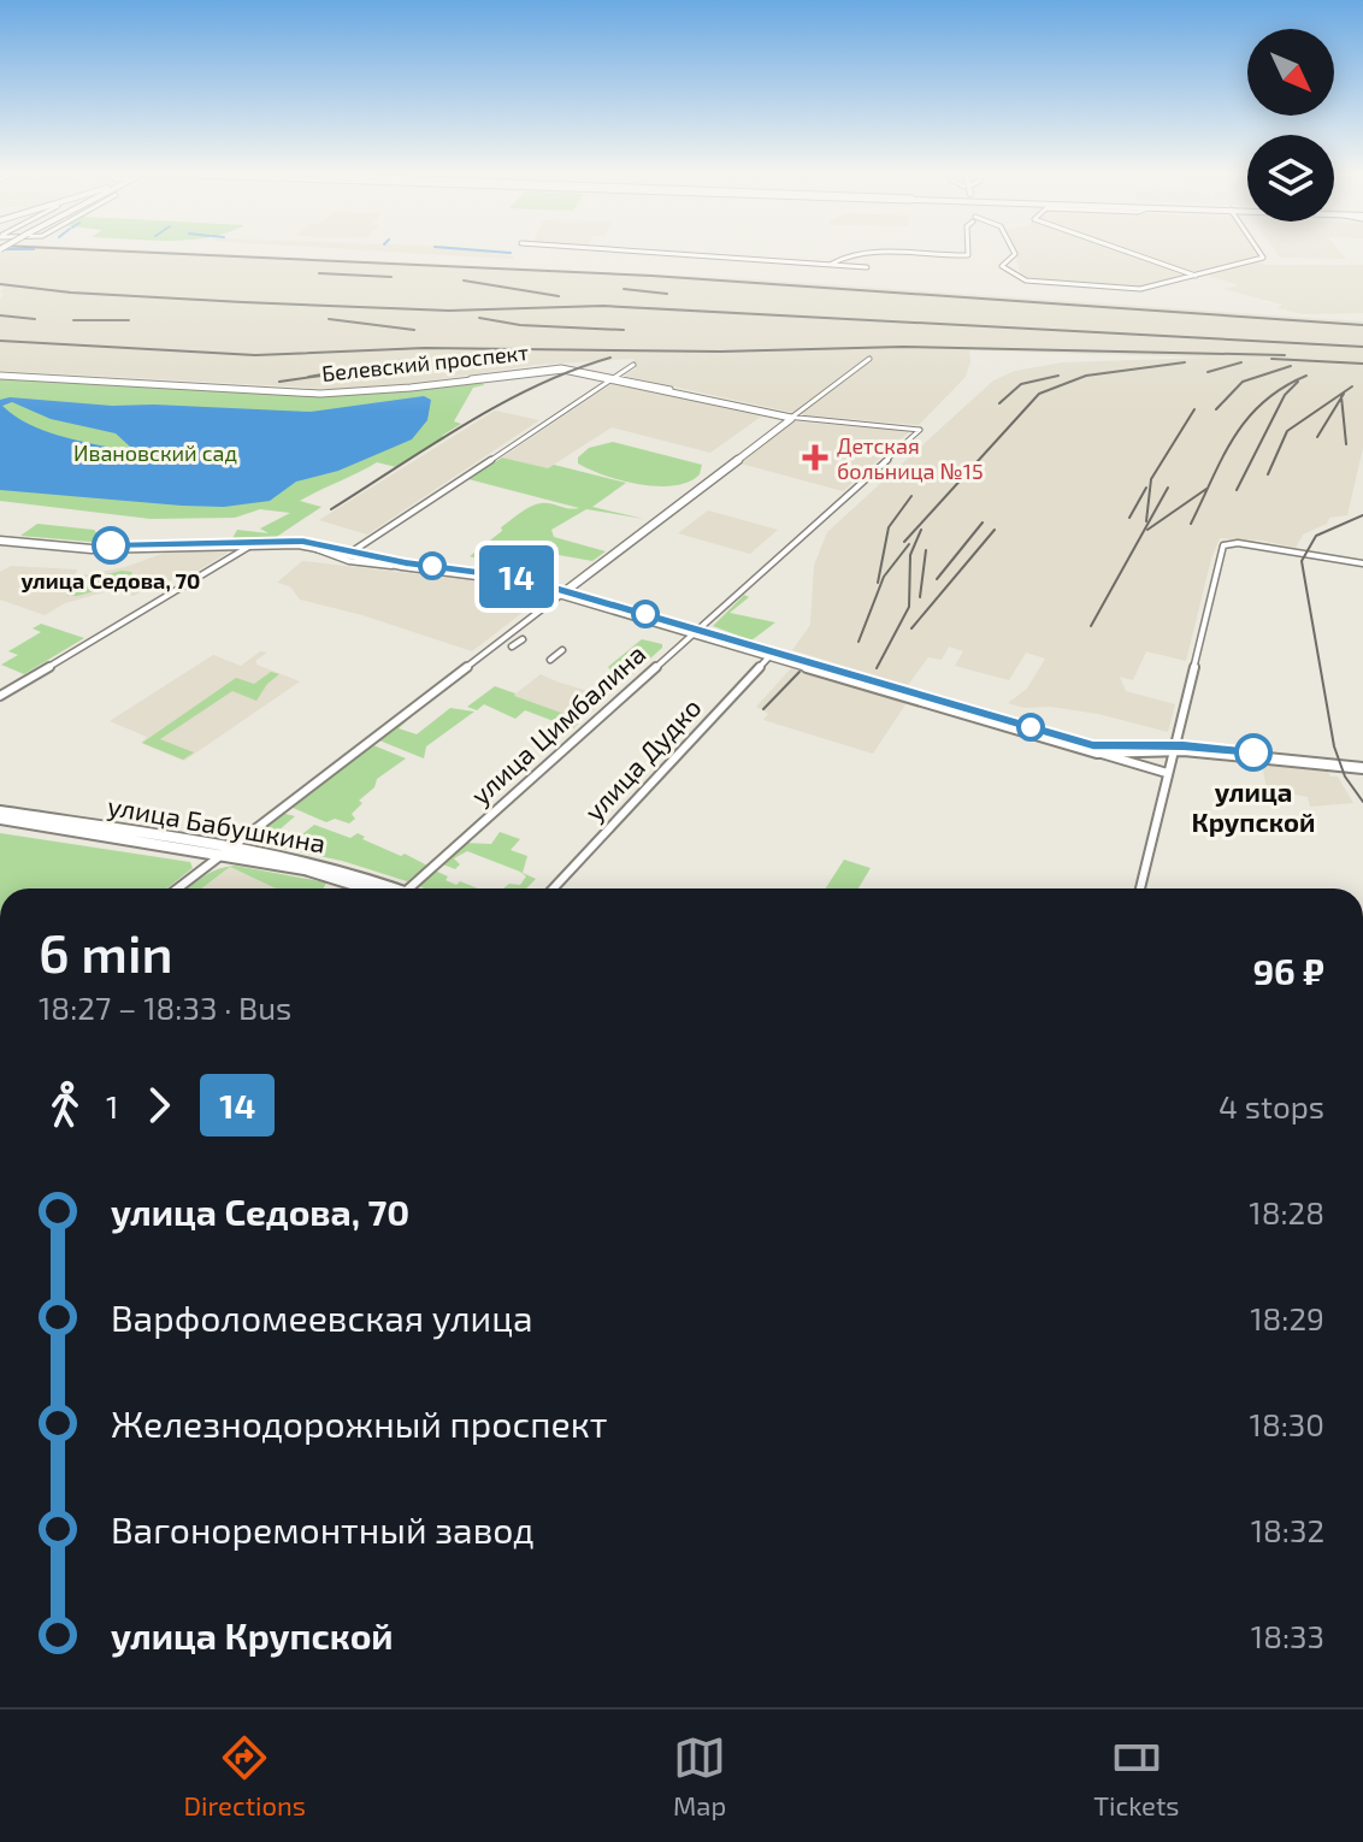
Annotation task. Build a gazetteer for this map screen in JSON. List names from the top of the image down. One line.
{"streets":{"street":["Белевский проспект","улица Цимбалина","улица Дудко","улица Бабушкина"]},"crossings":[["Белевский проспект","улица Цимбалина"]],"parks":["Ивановский сад"],"places":{"health":["Детская больница №15"],"other":["улица Седова, 70","улица Крупской"]},"lines":["bus line 14"],"north":"bottom right","page":{"on_map":"14","heading":["6 min","18:27 – 18:33 · Bus","96 ₽"],"legs":["1","14","4 stops"],"list":[{"name":"улица Седова, 70","value":"18:28"},{"name":"Варфоломеевская улица","value":"18:29"},{"name":"Железнодорожный проспект","value":"18:30"},{"name":"Вагоноремонтный завод","value":"18:32"},{"name":"улица Крупской","value":"18:33"}],"tabs":["Directions","Map","Tickets"]}}
